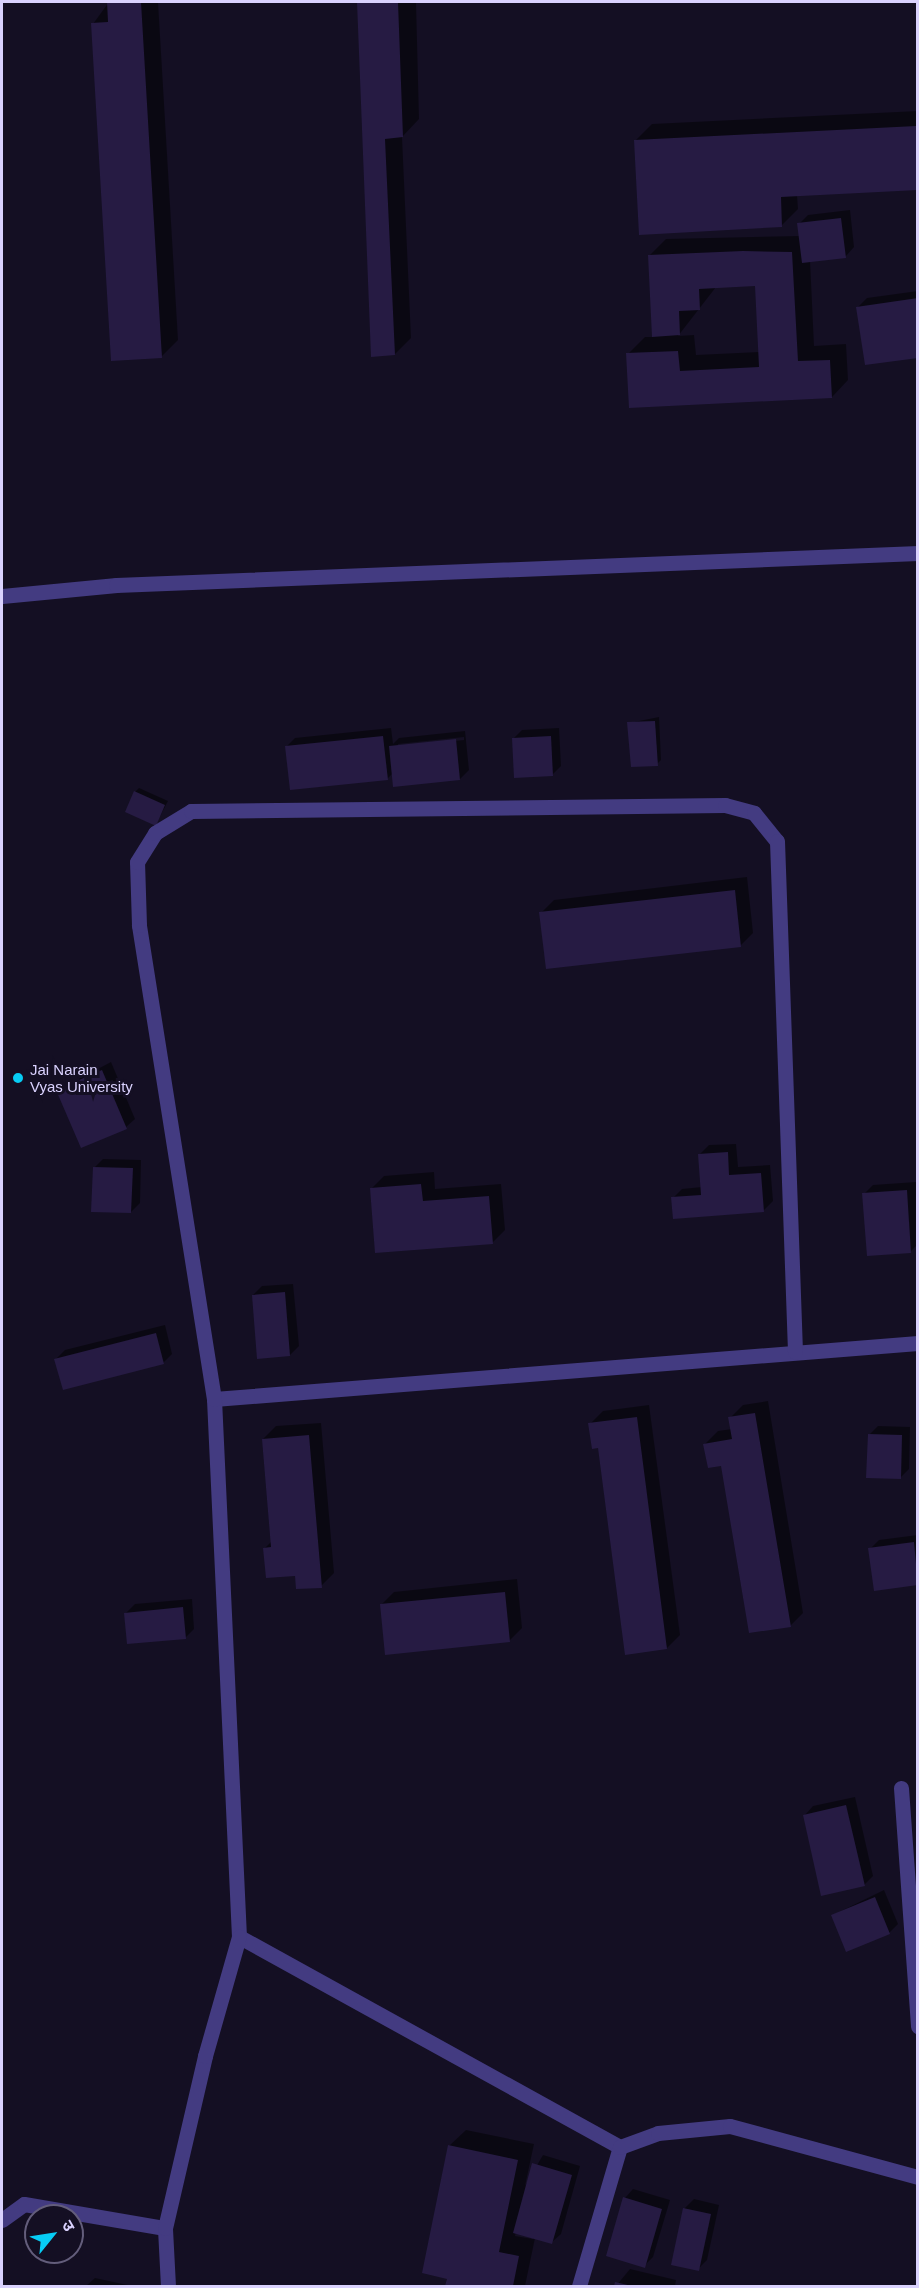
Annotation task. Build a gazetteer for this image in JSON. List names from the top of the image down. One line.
{"places":["Jai Narain Vyas University"],"north":"top right"}
